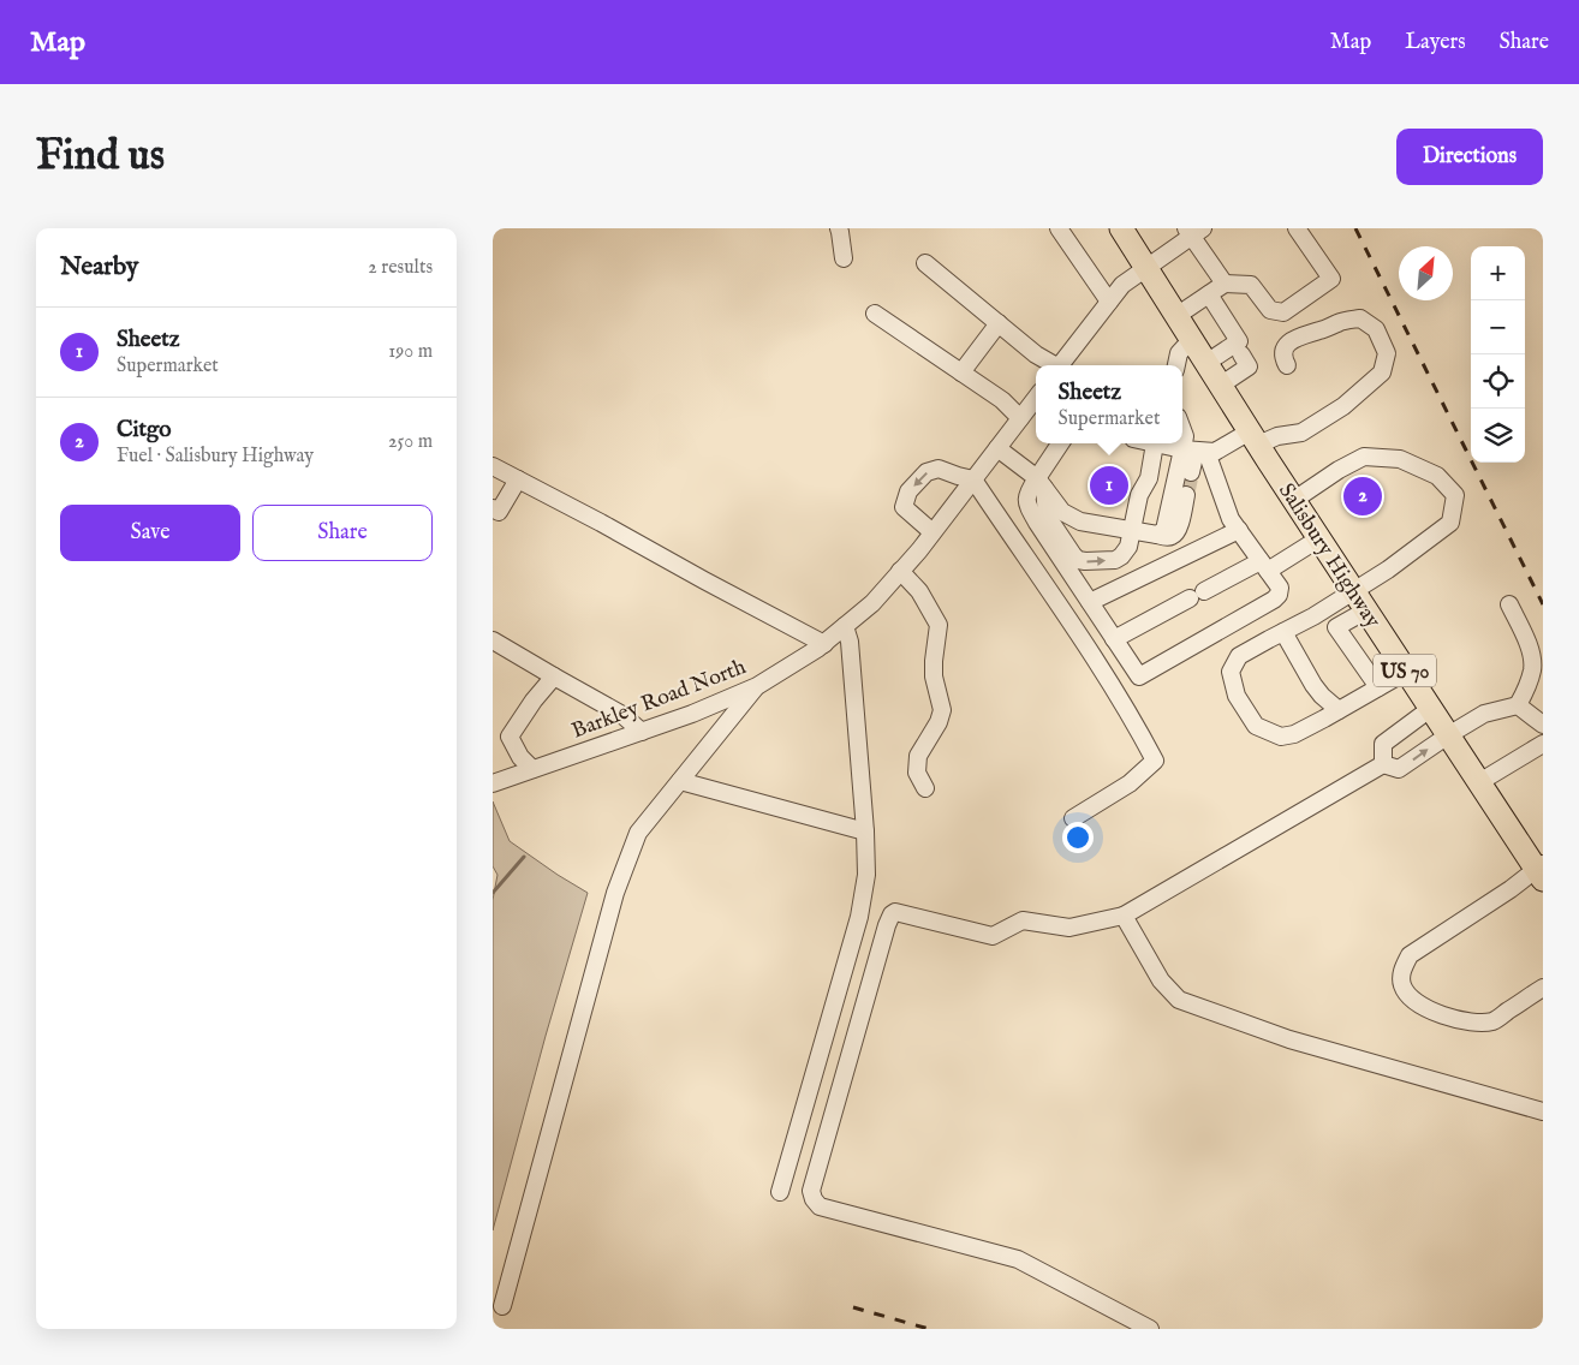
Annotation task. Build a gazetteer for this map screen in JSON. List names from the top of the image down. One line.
{"streets":{"highway":["Salisbury Highway","US 70"],"street":["Barkley Road North"]},"north":"top right","page":{"header":"Map","nav":["Map","Layers","Share"],"buttons":["Directions",["Save","Share"]],"title":"Find us","heading":["Nearby","2 results"],"map_buttons":["+","−"],"list":[{"mark":"1","name":"Sheetz","note":"Supermarket","value":"190 m"},{"mark":"2","name":"Citgo","note":"Fuel · Salisbury Highway","value":"250 m"}],"popup":["Sheetz","Supermarket"],"pins":["1","2"]}}
